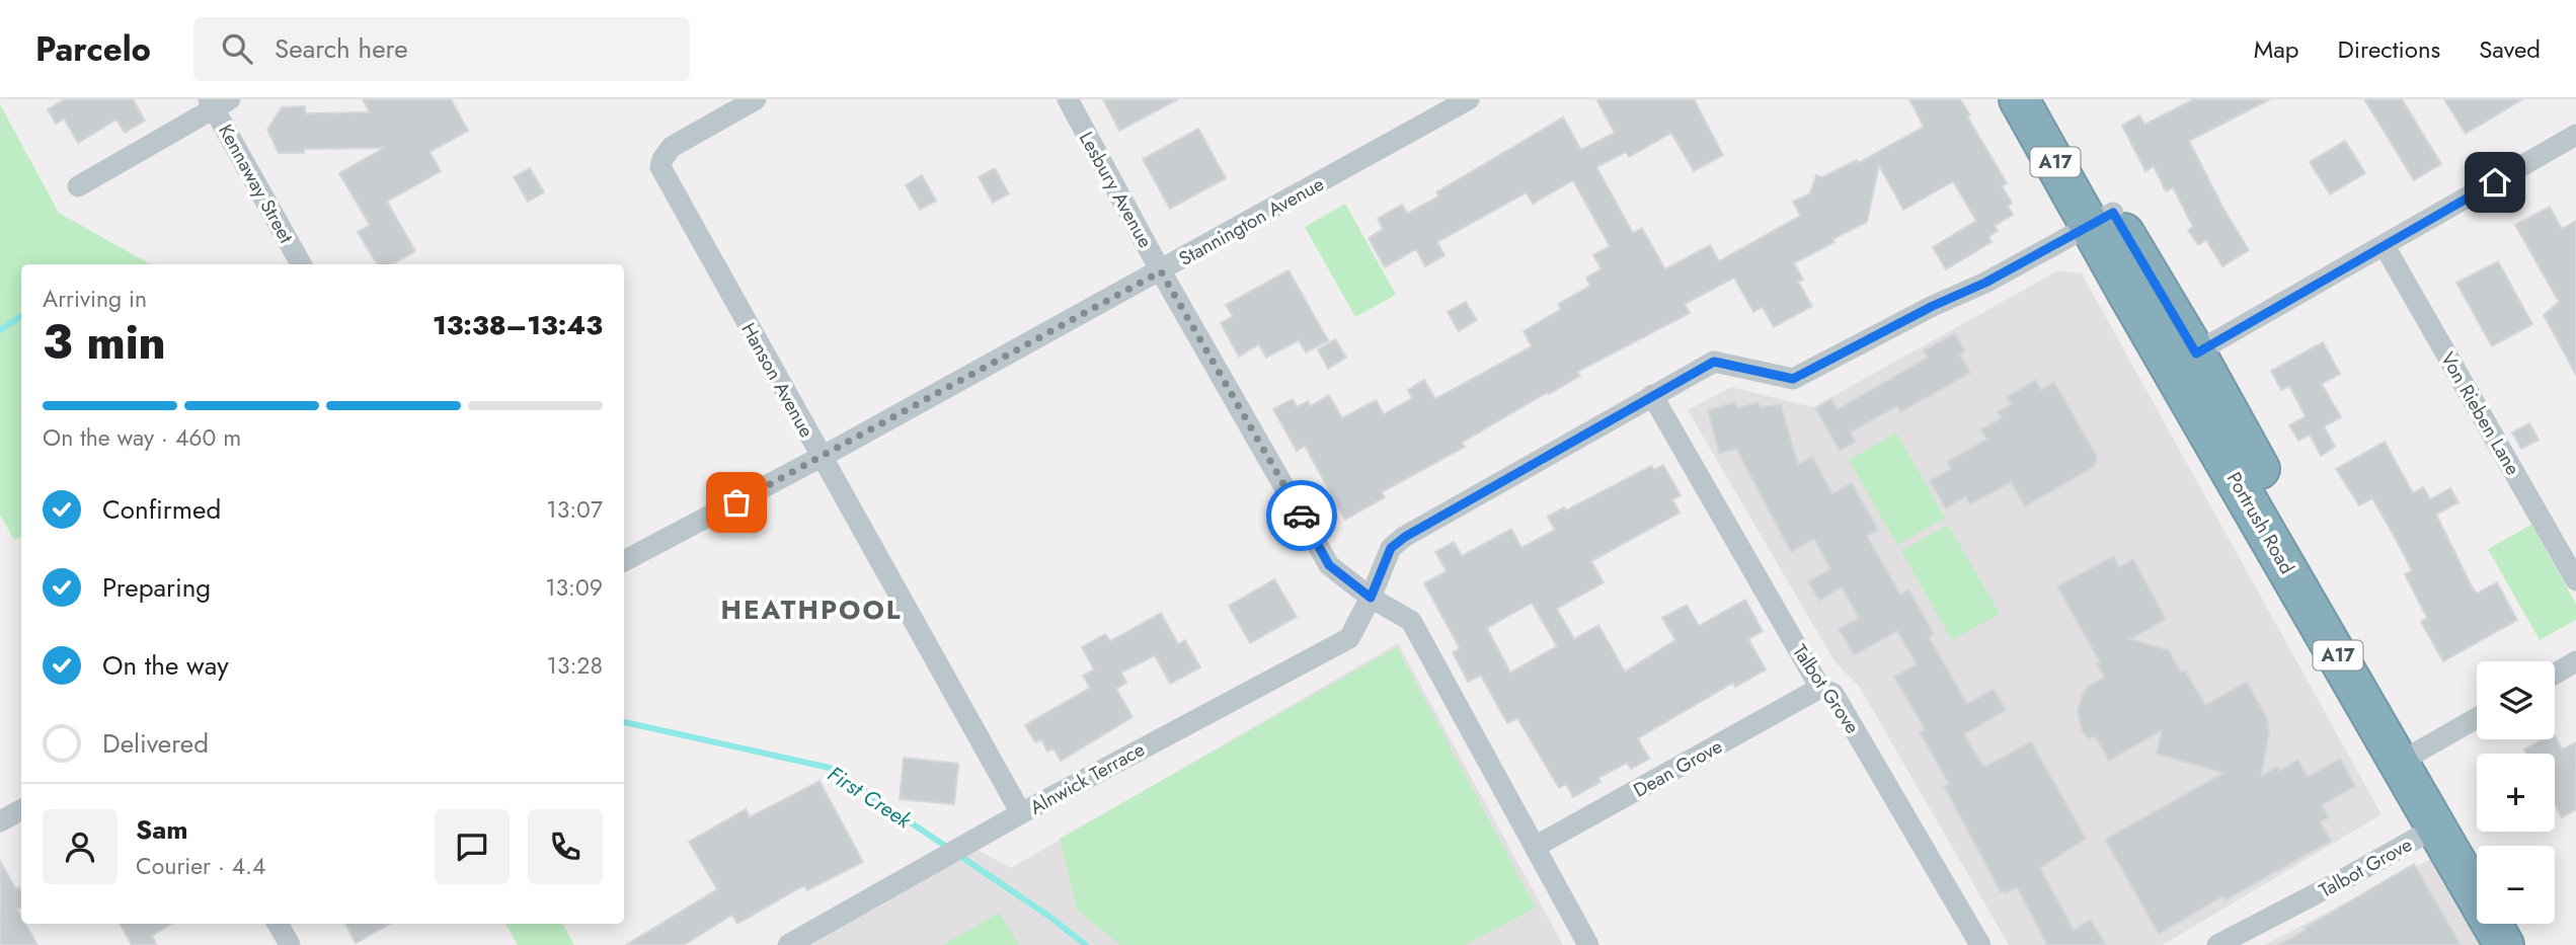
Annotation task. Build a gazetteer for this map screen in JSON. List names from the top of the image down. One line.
{"streets":{"highway":["A17","Portrush Road"],"street":["Kennaway Street","Lesbury Avenue","Stannington Avenue","Hanson Avenue","Von Rieben Lane","Talbot Grove","Dean Grove","Alnwick Terrace"]},"crossings":[["Lesbury Avenue","Stannington Avenue"],["Lesbury Avenue","Alnwick Terrace"],["Stannington Avenue","Hanson Avenue"],["Hanson Avenue","Alnwick Terrace"],["Portrush Road","Talbot Grove"],["Portrush Road","Alnwick Terrace"],["Talbot Grove","Dean Grove"],["Talbot Grove","Alnwick Terrace"]],"districts":["HEATHPOOL"],"water":["First Creek"],"page":{"header":"Parcelo","search":"Search here","nav":["Map","Directions","Saved"],"heading":["3 min","Arriving in","13:38–13:43"],"panel":["Sam","Courier · 4.4"],"bar":"On the way · 460 m","list":[["Confirmed","13:07"],["Preparing","13:09"],["On the way","13:28"],"Delivered"],"map_buttons":["+","−"]}}
